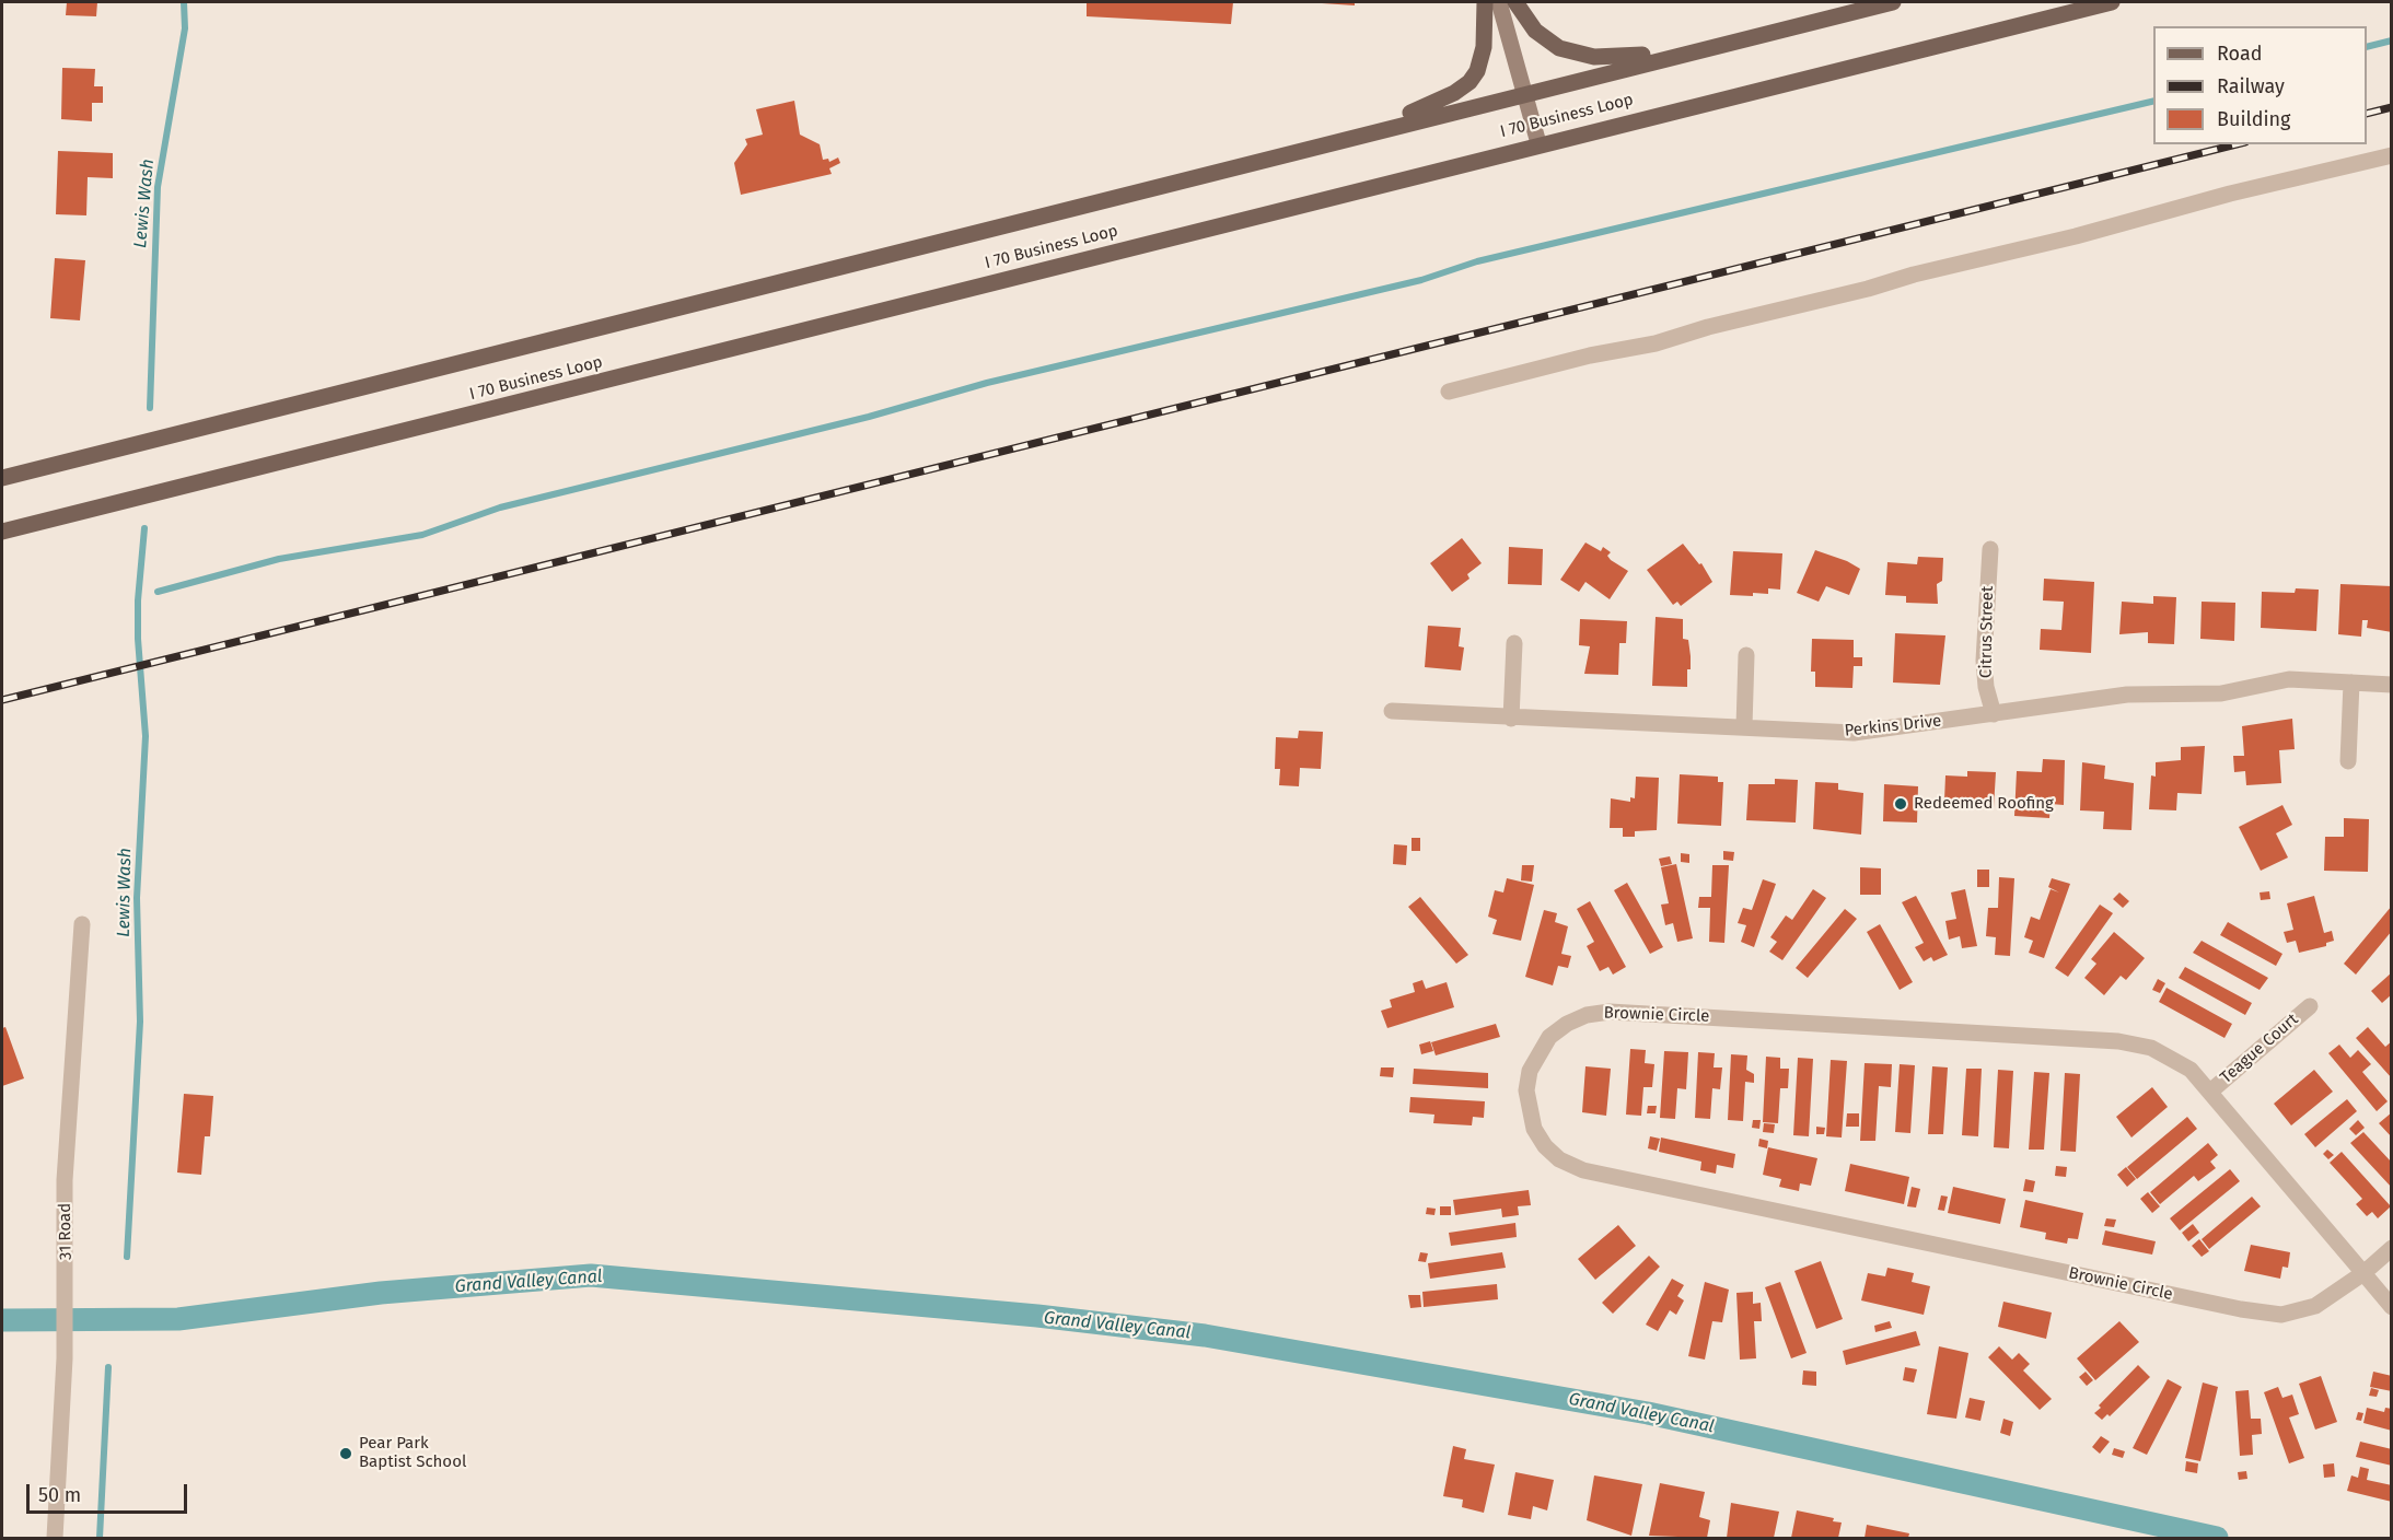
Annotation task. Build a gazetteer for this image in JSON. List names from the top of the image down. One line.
{"streets":{"main road":["I 70 Business Loop"],"street":["Citrus Street","Perkins Drive","Brownie Circle","Teague Court","31 Road"]},"crossings":[["Citrus Street","Perkins Drive"],["Brownie Circle","Teague Court"]],"water":["Lewis Wash","Grand Valley Canal"],"places":["Redeemed Roofing","Pear Park Baptist School"],"legend":["Road","Railway","Building"],"scale_bar":"50 m"}
